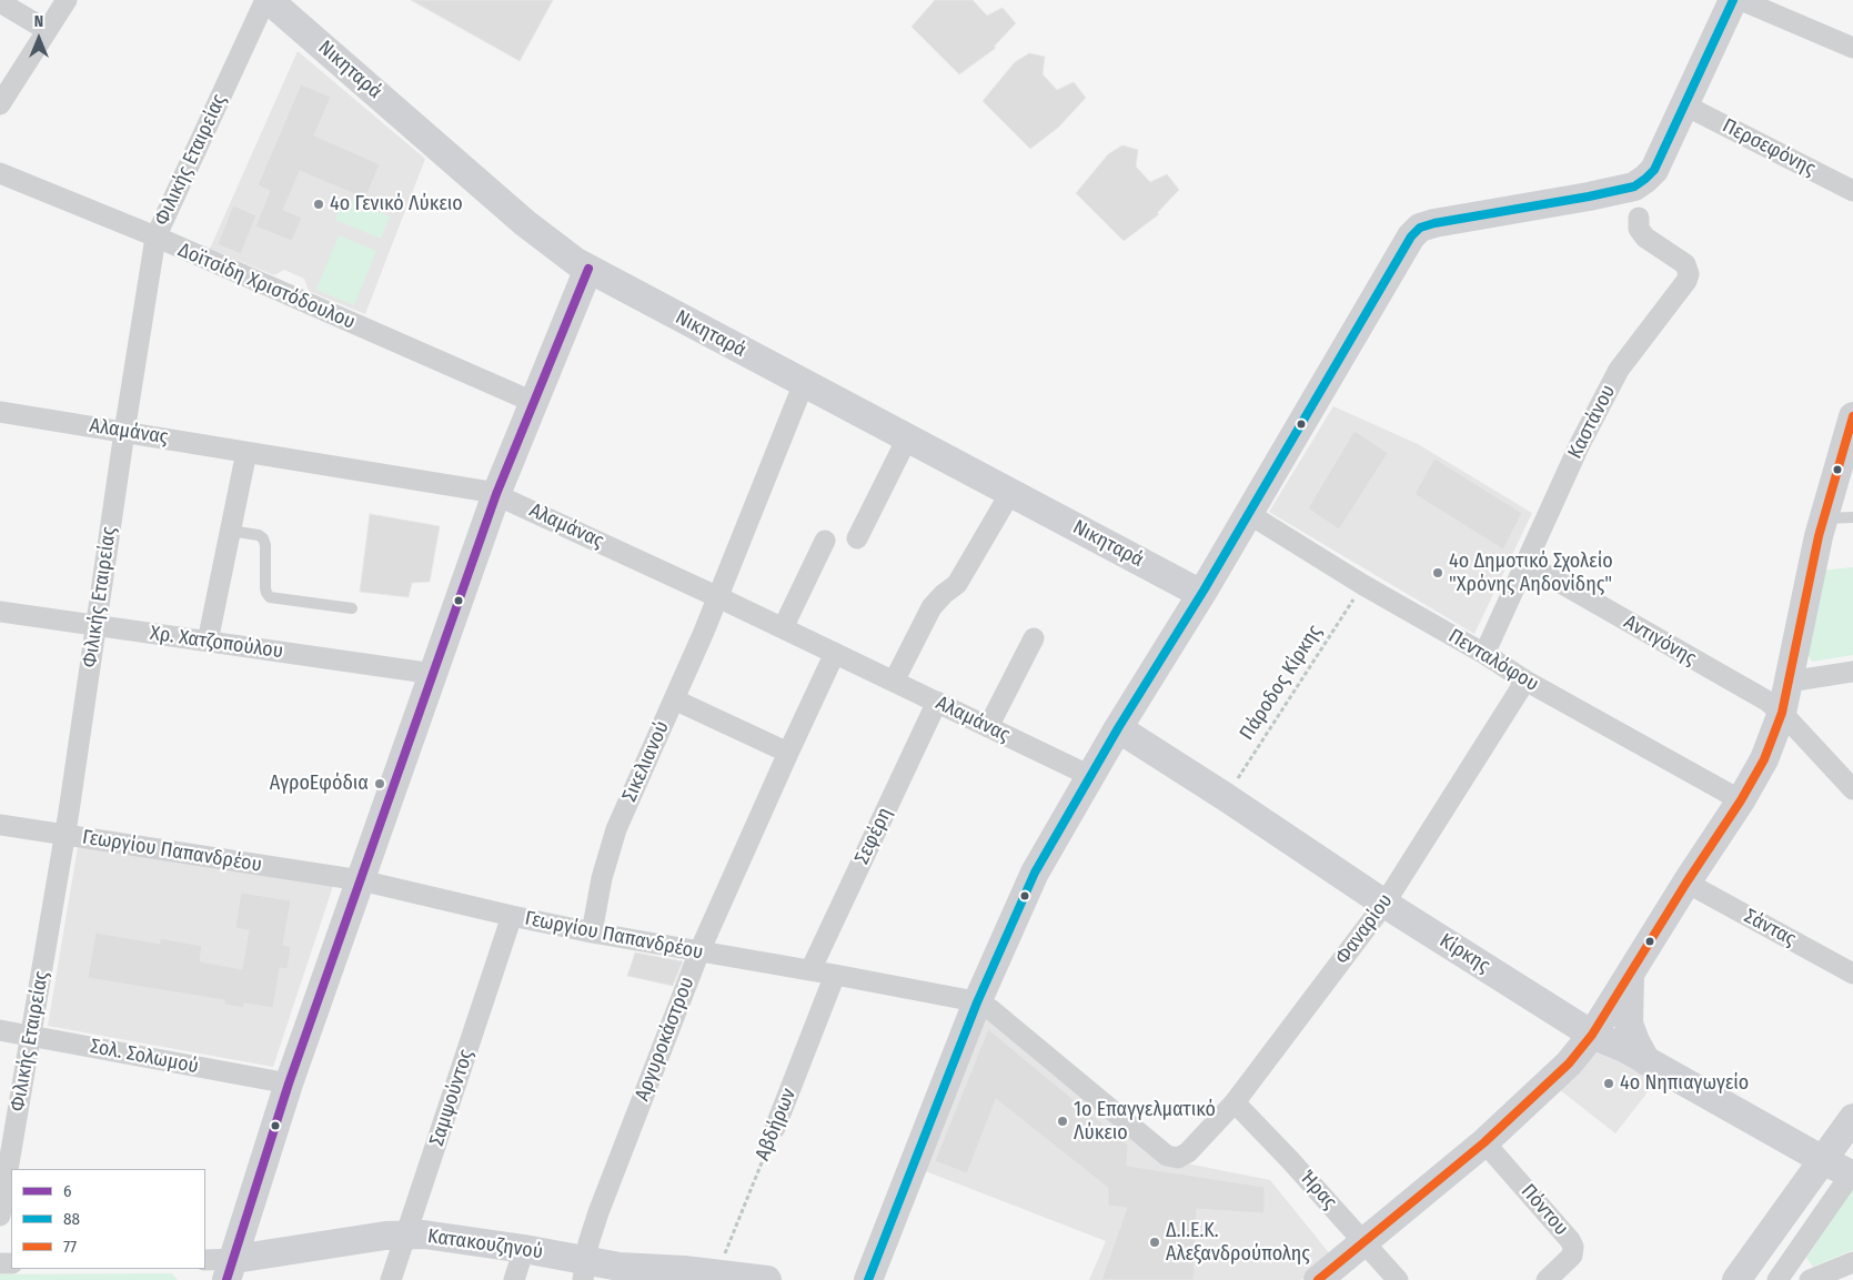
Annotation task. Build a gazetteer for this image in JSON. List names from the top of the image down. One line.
{"streets":{"street":["Νικηταρά","Περσεφόνης","Φιλικής Εταιρείας","Δοϊτσίδη Χριστόδουλου","Καστάνου","Αλαμάνας","Αντιγόνης","Χρ. Χατζοπούλου","Πενταλόφου","Σικελιανού","Σεφέρη","Γεωργίου Παπανδρέου","Σάντας","Φαναρίου","Κίρκης","Αργυροκάστρου","Σολ. Σολωμού","Σαμψούντος","Αβδήρων","Ήρας","Πόντου","Κατακουζηνού"],"path":["Πάροδος Κίρκης"]},"crossings":[["Νικηταρά","Φιλικής Εταιρείας"],["Νικηταρά","Σικελιανού"],["Φιλικής Εταιρείας","Δοϊτσίδη Χριστόδουλου"],["Φιλικής Εταιρείας","Αλαμάνας"],["Φιλικής Εταιρείας","Χρ. Χατζοπούλου"],["Φιλικής Εταιρείας","Γεωργίου Παπανδρέου"],["Φιλικής Εταιρείας","Σολ. Σολωμού"],["Καστάνου","Αντιγόνης"],["Καστάνου","Πενταλόφου"],["Αλαμάνας","Σικελιανού"],["Αλαμάνας","Σεφέρη"],["Αλαμάνας","Αργυροκάστρου"],["Πενταλόφου","Πάροδος Κίρκης"],["Πενταλόφου","Φαναρίου"],["Πάροδος Κίρκης","Κίρκης"],["Σικελιανού","Γεωργίου Παπανδρέου"],["Σεφέρη","Γεωργίου Παπανδρέου"],["Γεωργίου Παπανδρέου","Φαναρίου"],["Γεωργίου Παπανδρέου","Αργυροκάστρου"],["Γεωργίου Παπανδρέου","Σαμψούντος"],["Γεωργίου Παπανδρέου","Αβδήρων"],["Φαναρίου","Κίρκης"],["Φαναρίου","Ήρας"],["Αργυροκάστρου","Κατακουζηνού"],["Σαμψούντος","Κατακουζηνού"],["Αβδήρων","Κατακουζηνού"]],"places":["4ο Γενικό Λύκειο","4ο Δημοτικό Σχολείο \"Χρόνης Αηδονίδης\"","ΑγροΕφόδια","4ο Νηπιαγωγείο","1ο Επαγγελματικό Λύκειο","Δ.Ι.Ε.Κ. Αλεξανδρούπολης"],"lines":["transit line 88","transit line 6","transit line 77"],"legend":["6","88","77"],"north":"top"}
